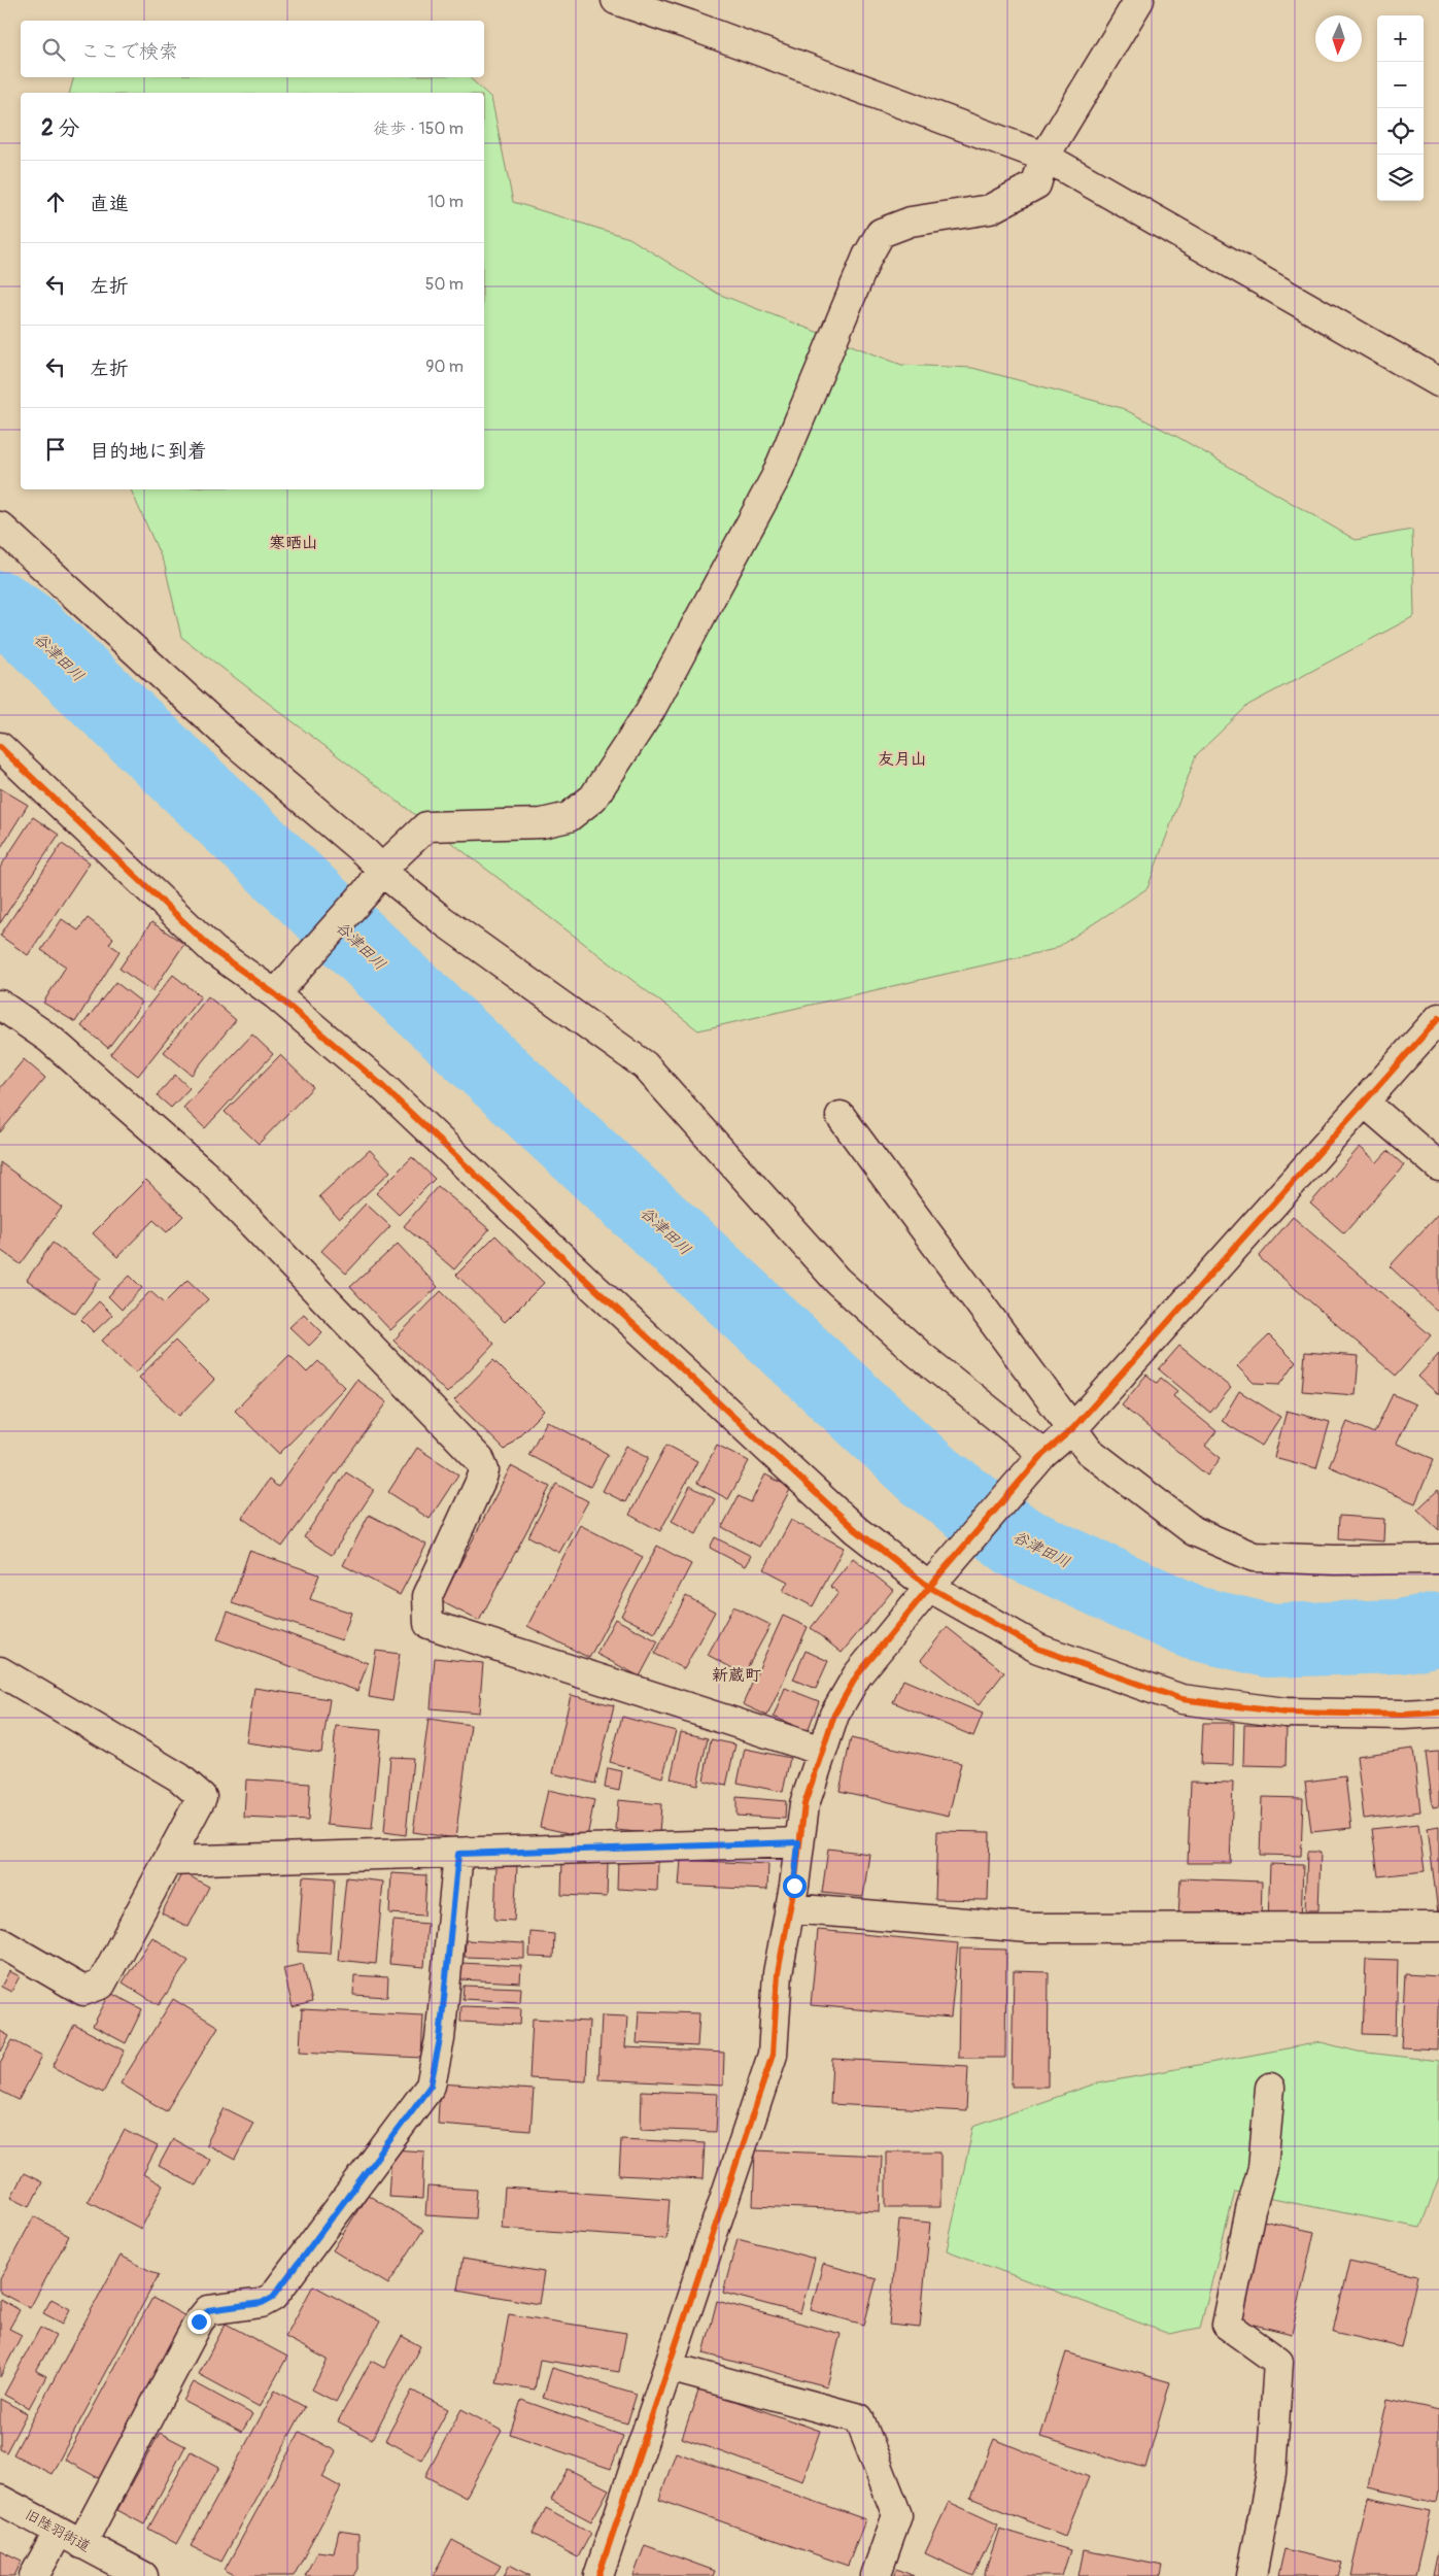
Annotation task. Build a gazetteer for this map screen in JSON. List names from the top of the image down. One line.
{"streets":{"street":["旧陸羽街道"]},"districts":["寒晒山","友月山","新蔵町"],"water":["谷津田川"],"north":"bottom","page":{"map_buttons":["+","−"],"search":"ここで検索","heading":["2 分","徒歩 · 150 m"],"list":[["直進","10 m"],["左折","50 m"],["左折","90 m"],"目的地に到着"]}}
